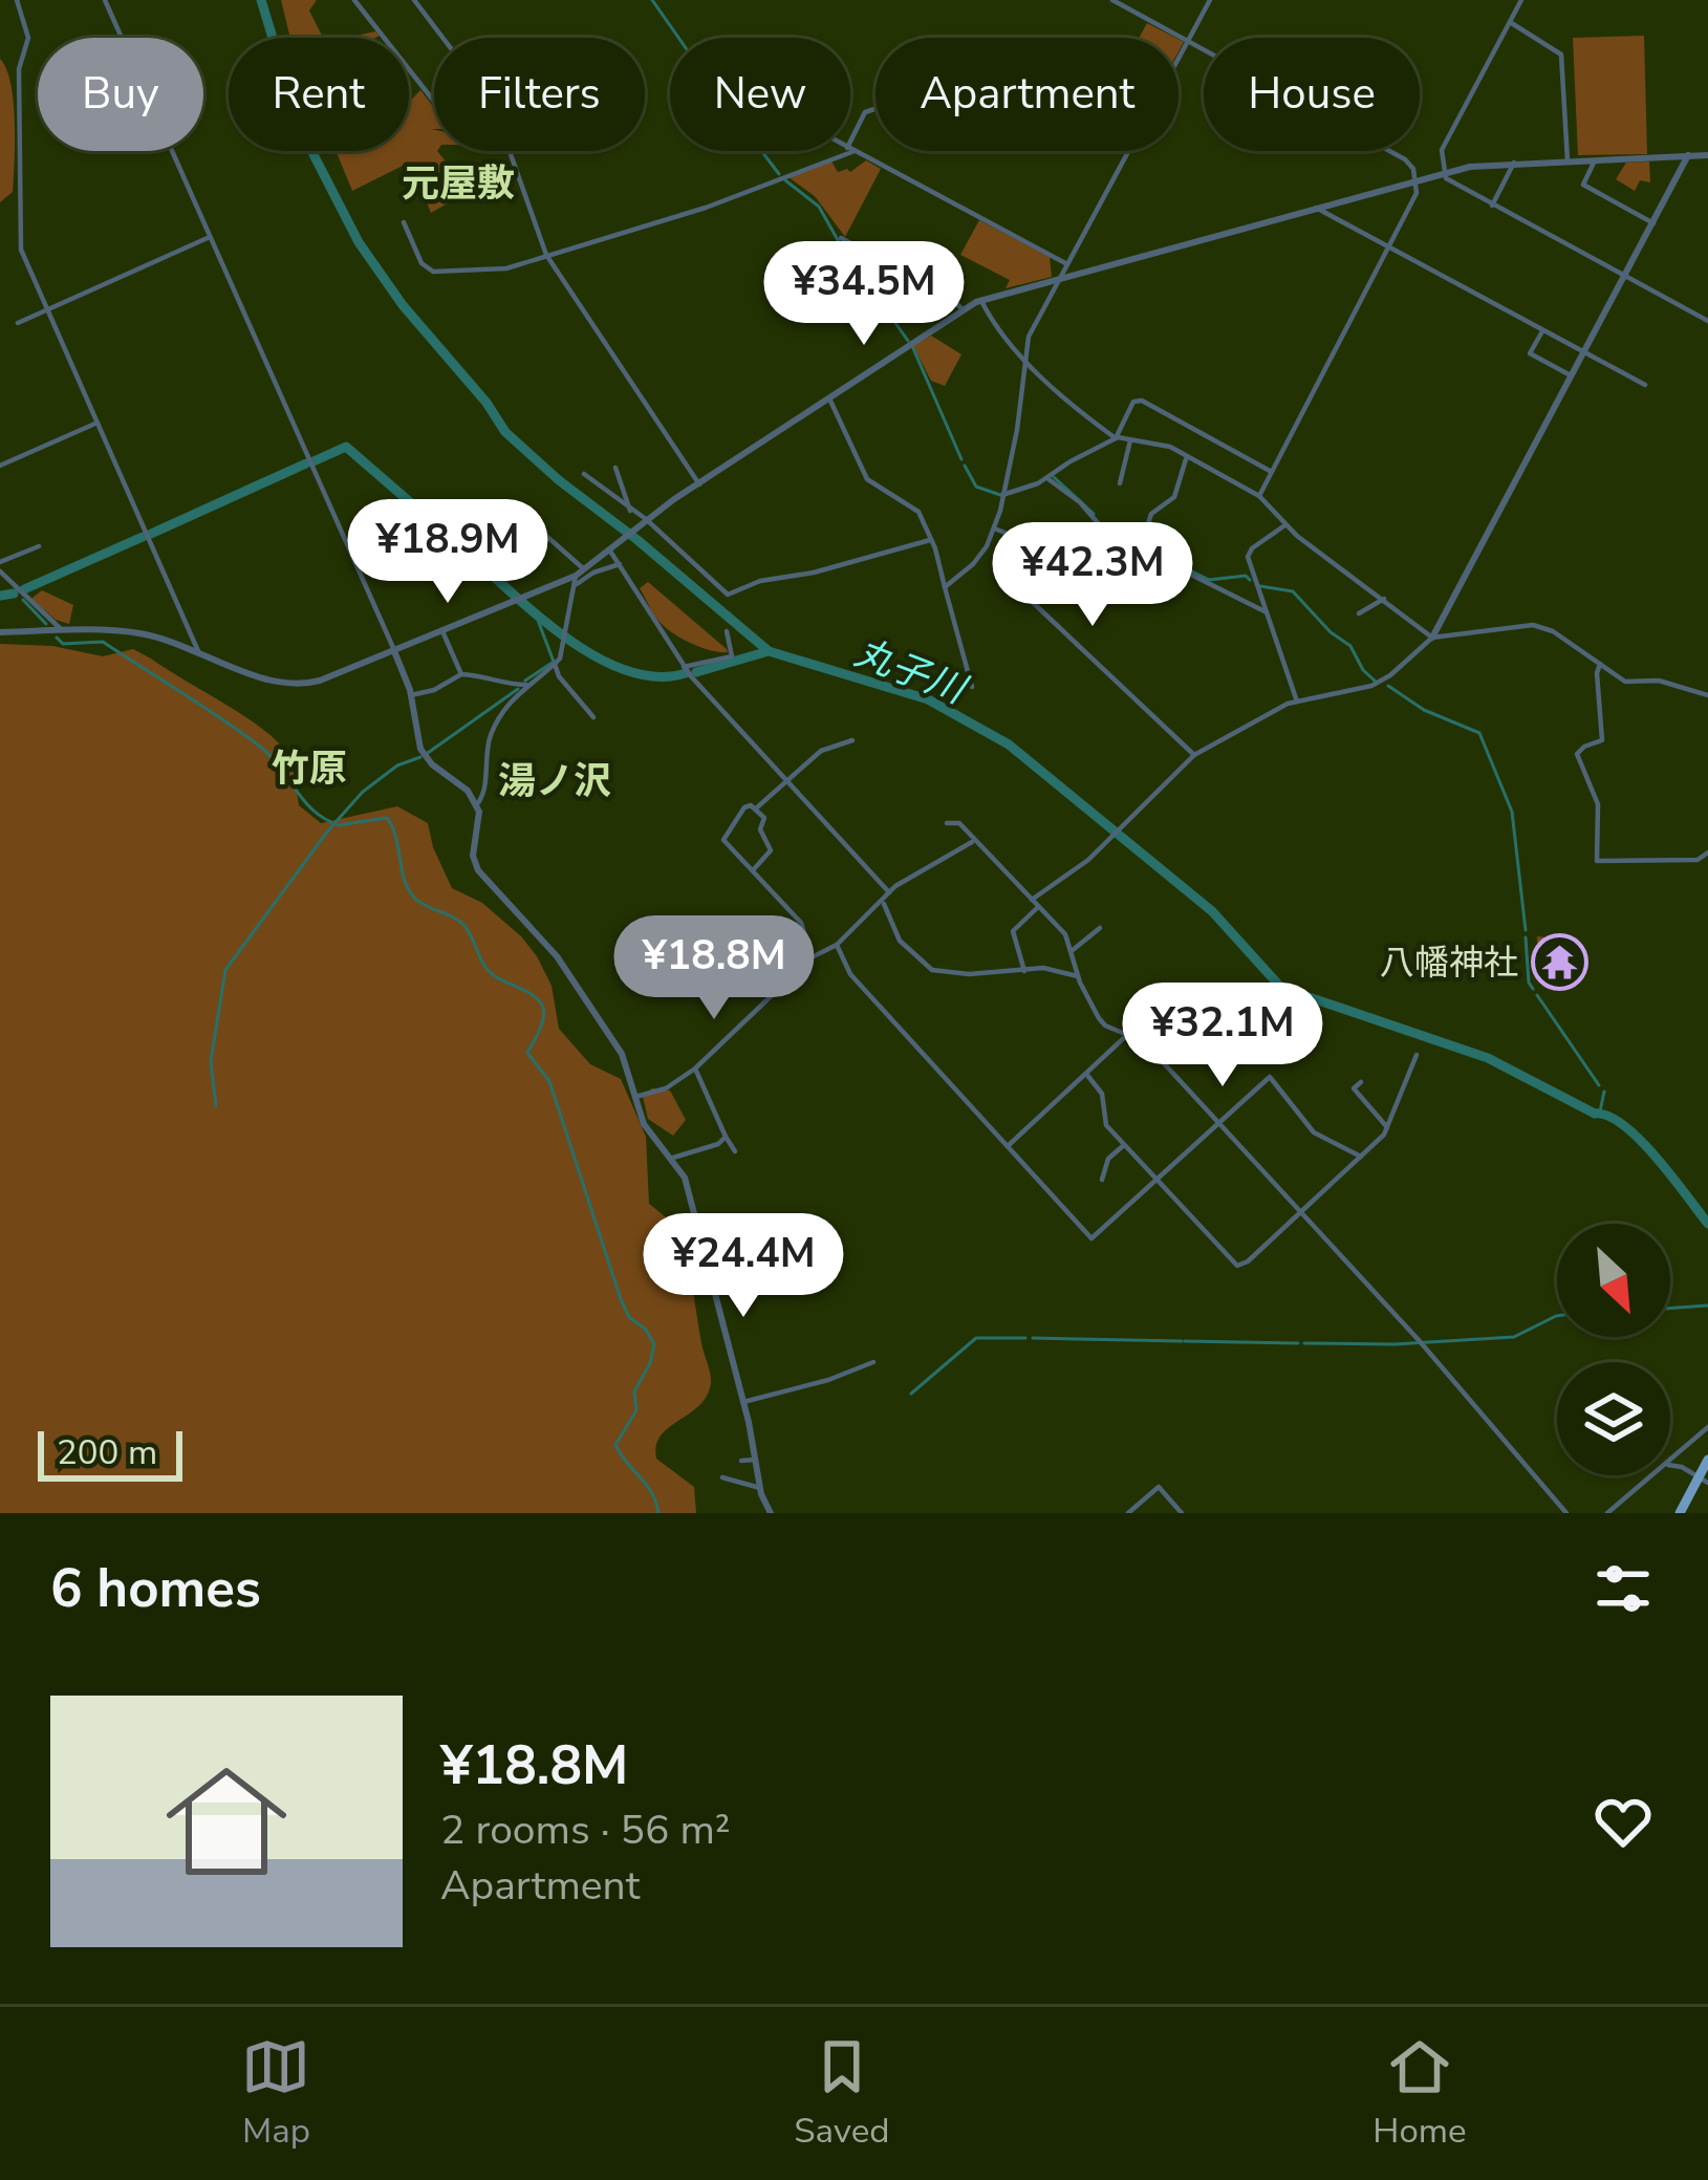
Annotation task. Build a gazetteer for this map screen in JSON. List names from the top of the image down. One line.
{"districts":["元屋敷","竹原","湯ノ沢"],"water":["丸子川"],"places":{"temple":["八幡神社"]},"scale_bar":"200 m","north":"bottom right","page":{"chip":["Buy","Rent","Filters","New","Apartment","House"],"price":["¥34.5M","¥18.9M","¥42.3M","¥18.8M","¥32.1M","¥24.4M"],"scale":"200 m","heading":"6 homes","list":[{"name":"¥18.8M","note":"2 rooms · 56 m² · Apartment"}],"tabs":["Map","Saved","Home"]}}
